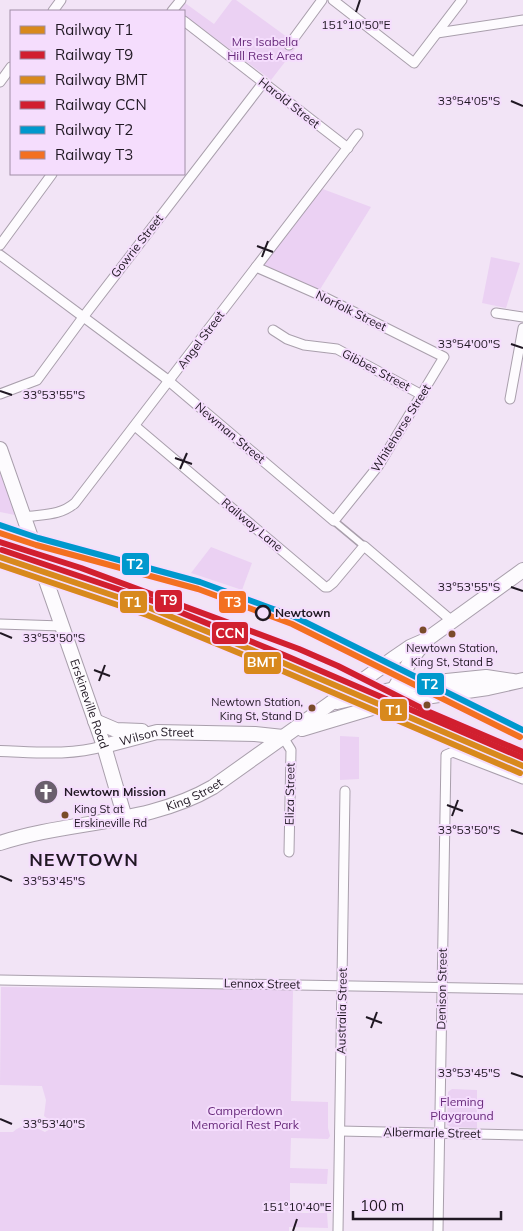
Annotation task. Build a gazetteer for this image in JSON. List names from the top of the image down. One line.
{"streets":{"main road":["Erskineville Road","Wilson Street","King Street"],"street":["Harold Street","Gowrie Street","Norfolk Street","Angel Street","Gibbes Street","Whitehorse Street","Newman Street","Railway Lane","Eliza Street","Lennox Street","Denison Street","Australia Street","Albermarle Street"]},"crossings":[["Harold Street","Gowrie Street"],["Harold Street","Angel Street"],["Gowrie Street","Newman Street"],["Norfolk Street","Angel Street"],["Norfolk Street","Whitehorse Street"],["Angel Street","Newman Street"],["Angel Street","Railway Lane"],["Angel Street","Erskineville Road"],["Gibbes Street","Whitehorse Street"],["Whitehorse Street","Newman Street"],["Newman Street","Railway Lane"],["Newman Street","King Street"],["Erskineville Road","Wilson Street"],["Erskineville Road","King Street"],["Wilson Street","King Street"],["Wilson Street","Eliza Street"],["King Street","Eliza Street"],["Lennox Street","Denison Street"],["Lennox Street","Australia Street"],["Denison Street","Albermarle Street"],["Australia Street","Albermarle Street"]],"districts":["NEWTOWN"],"parks":["Mrs Isabella Hill Rest Area","Fleming Playground","Camperdown Memorial Rest Park"],"places":{"other":["Newtown","Newtown Station, King St, Stand B","Newtown Station, King St, Stand D","King St at Erskineville Rd"],"church":["Newtown Mission"]},"lines":["rail line T2","rail line T3","rail line T9","rail line CCN","rail line T1","rail line BMT"],"legend":["Railway T1","Railway T9","Railway BMT","Railway CCN","Railway T2","Railway T3"],"scale_bar":"100 m","coordinates":["151°10'50\"E","33°54'05\"S","33°54'00\"S","33°53'55\"S","33°53'50\"S","33°53'45\"S","33°53'40\"S","151°10'40\"E"]}
